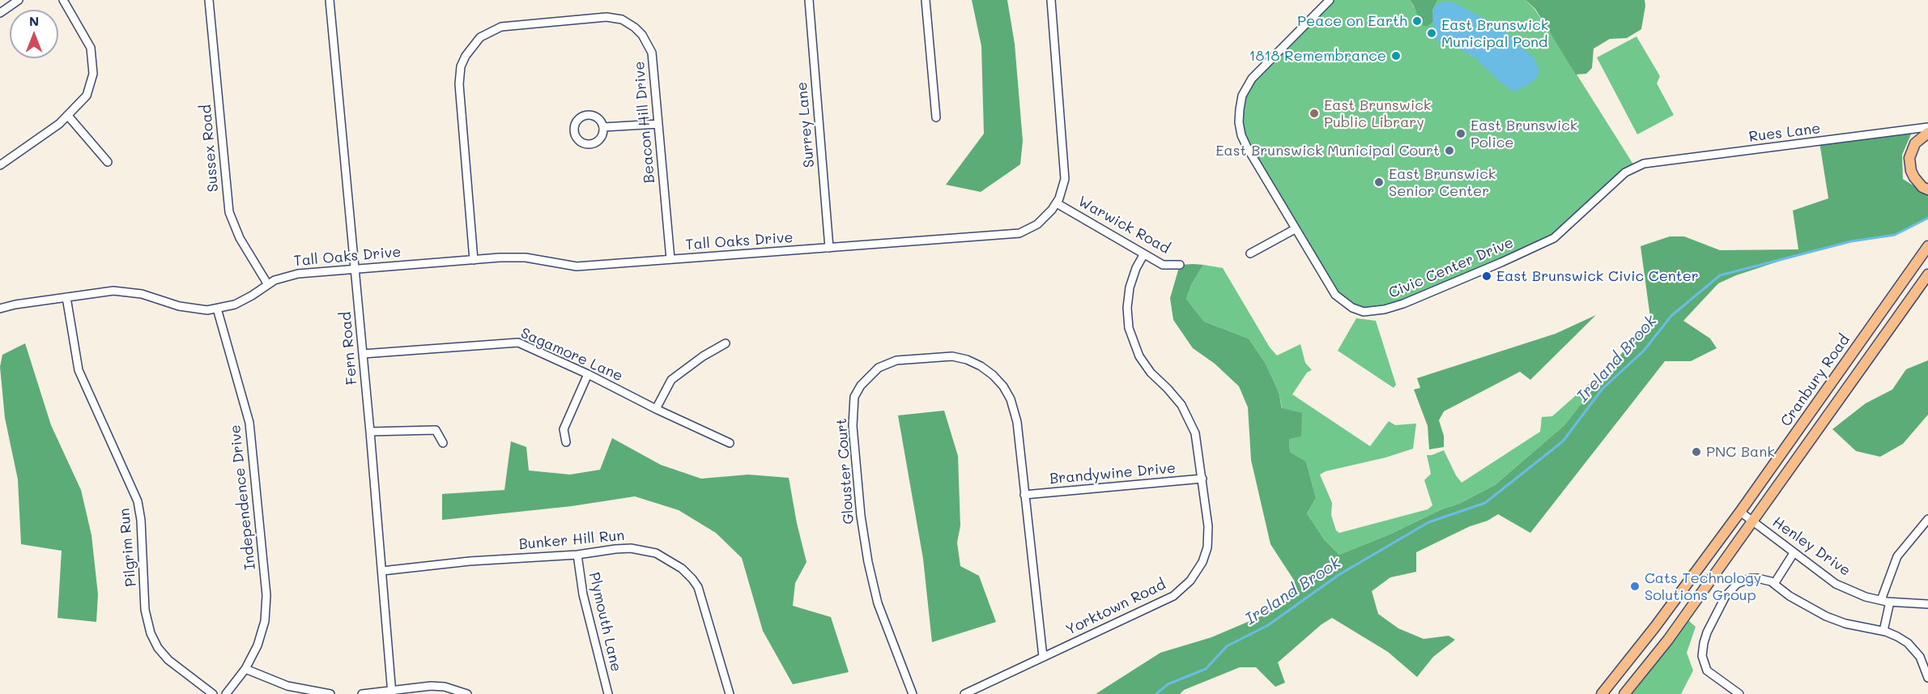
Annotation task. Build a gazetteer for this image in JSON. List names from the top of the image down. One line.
{"streets":{"main road":["Cranbury Road"],"street":["Beacon Hill Drive","Surrey Lane","Rues Lane","Sussex Road","Warwick Road","Tall Oaks Drive","Civic Center Drive","Fern Road","Sagamore Lane","Glouster Court","Brandywine Drive","Independence Drive","Bunker Hill Run","Henley Drive","Pilgrim Run","Yorktown Road","Plymouth Lane"]},"crossings":[["Beacon Hill Drive","Tall Oaks Drive"],["Surrey Lane","Tall Oaks Drive"],["Rues Lane","Civic Center Drive"],["Sussex Road","Tall Oaks Drive"],["Warwick Road","Tall Oaks Drive"],["Warwick Road","Yorktown Road"],["Tall Oaks Drive","Fern Road"],["Tall Oaks Drive","Independence Drive"],["Fern Road","Sagamore Lane"],["Fern Road","Bunker Hill Run"],["Cranbury Road","Henley Drive"],["Glouster Court","Brandywine Drive"],["Glouster Court","Yorktown Road"],["Brandywine Drive","Yorktown Road"],["Bunker Hill Run","Plymouth Lane"]],"water":["Ireland Brook"],"places":["Peace on Earth","East Brunswick Municipal Pond","1818 Remembrance","East Brunswick Public Library","East Brunswick Police","East Brunswick Municipal Court","East Brunswick Senior Center","East Brunswick Civic Center","PNC Bank","Cats Technology Solutions Group"],"north":"top"}
